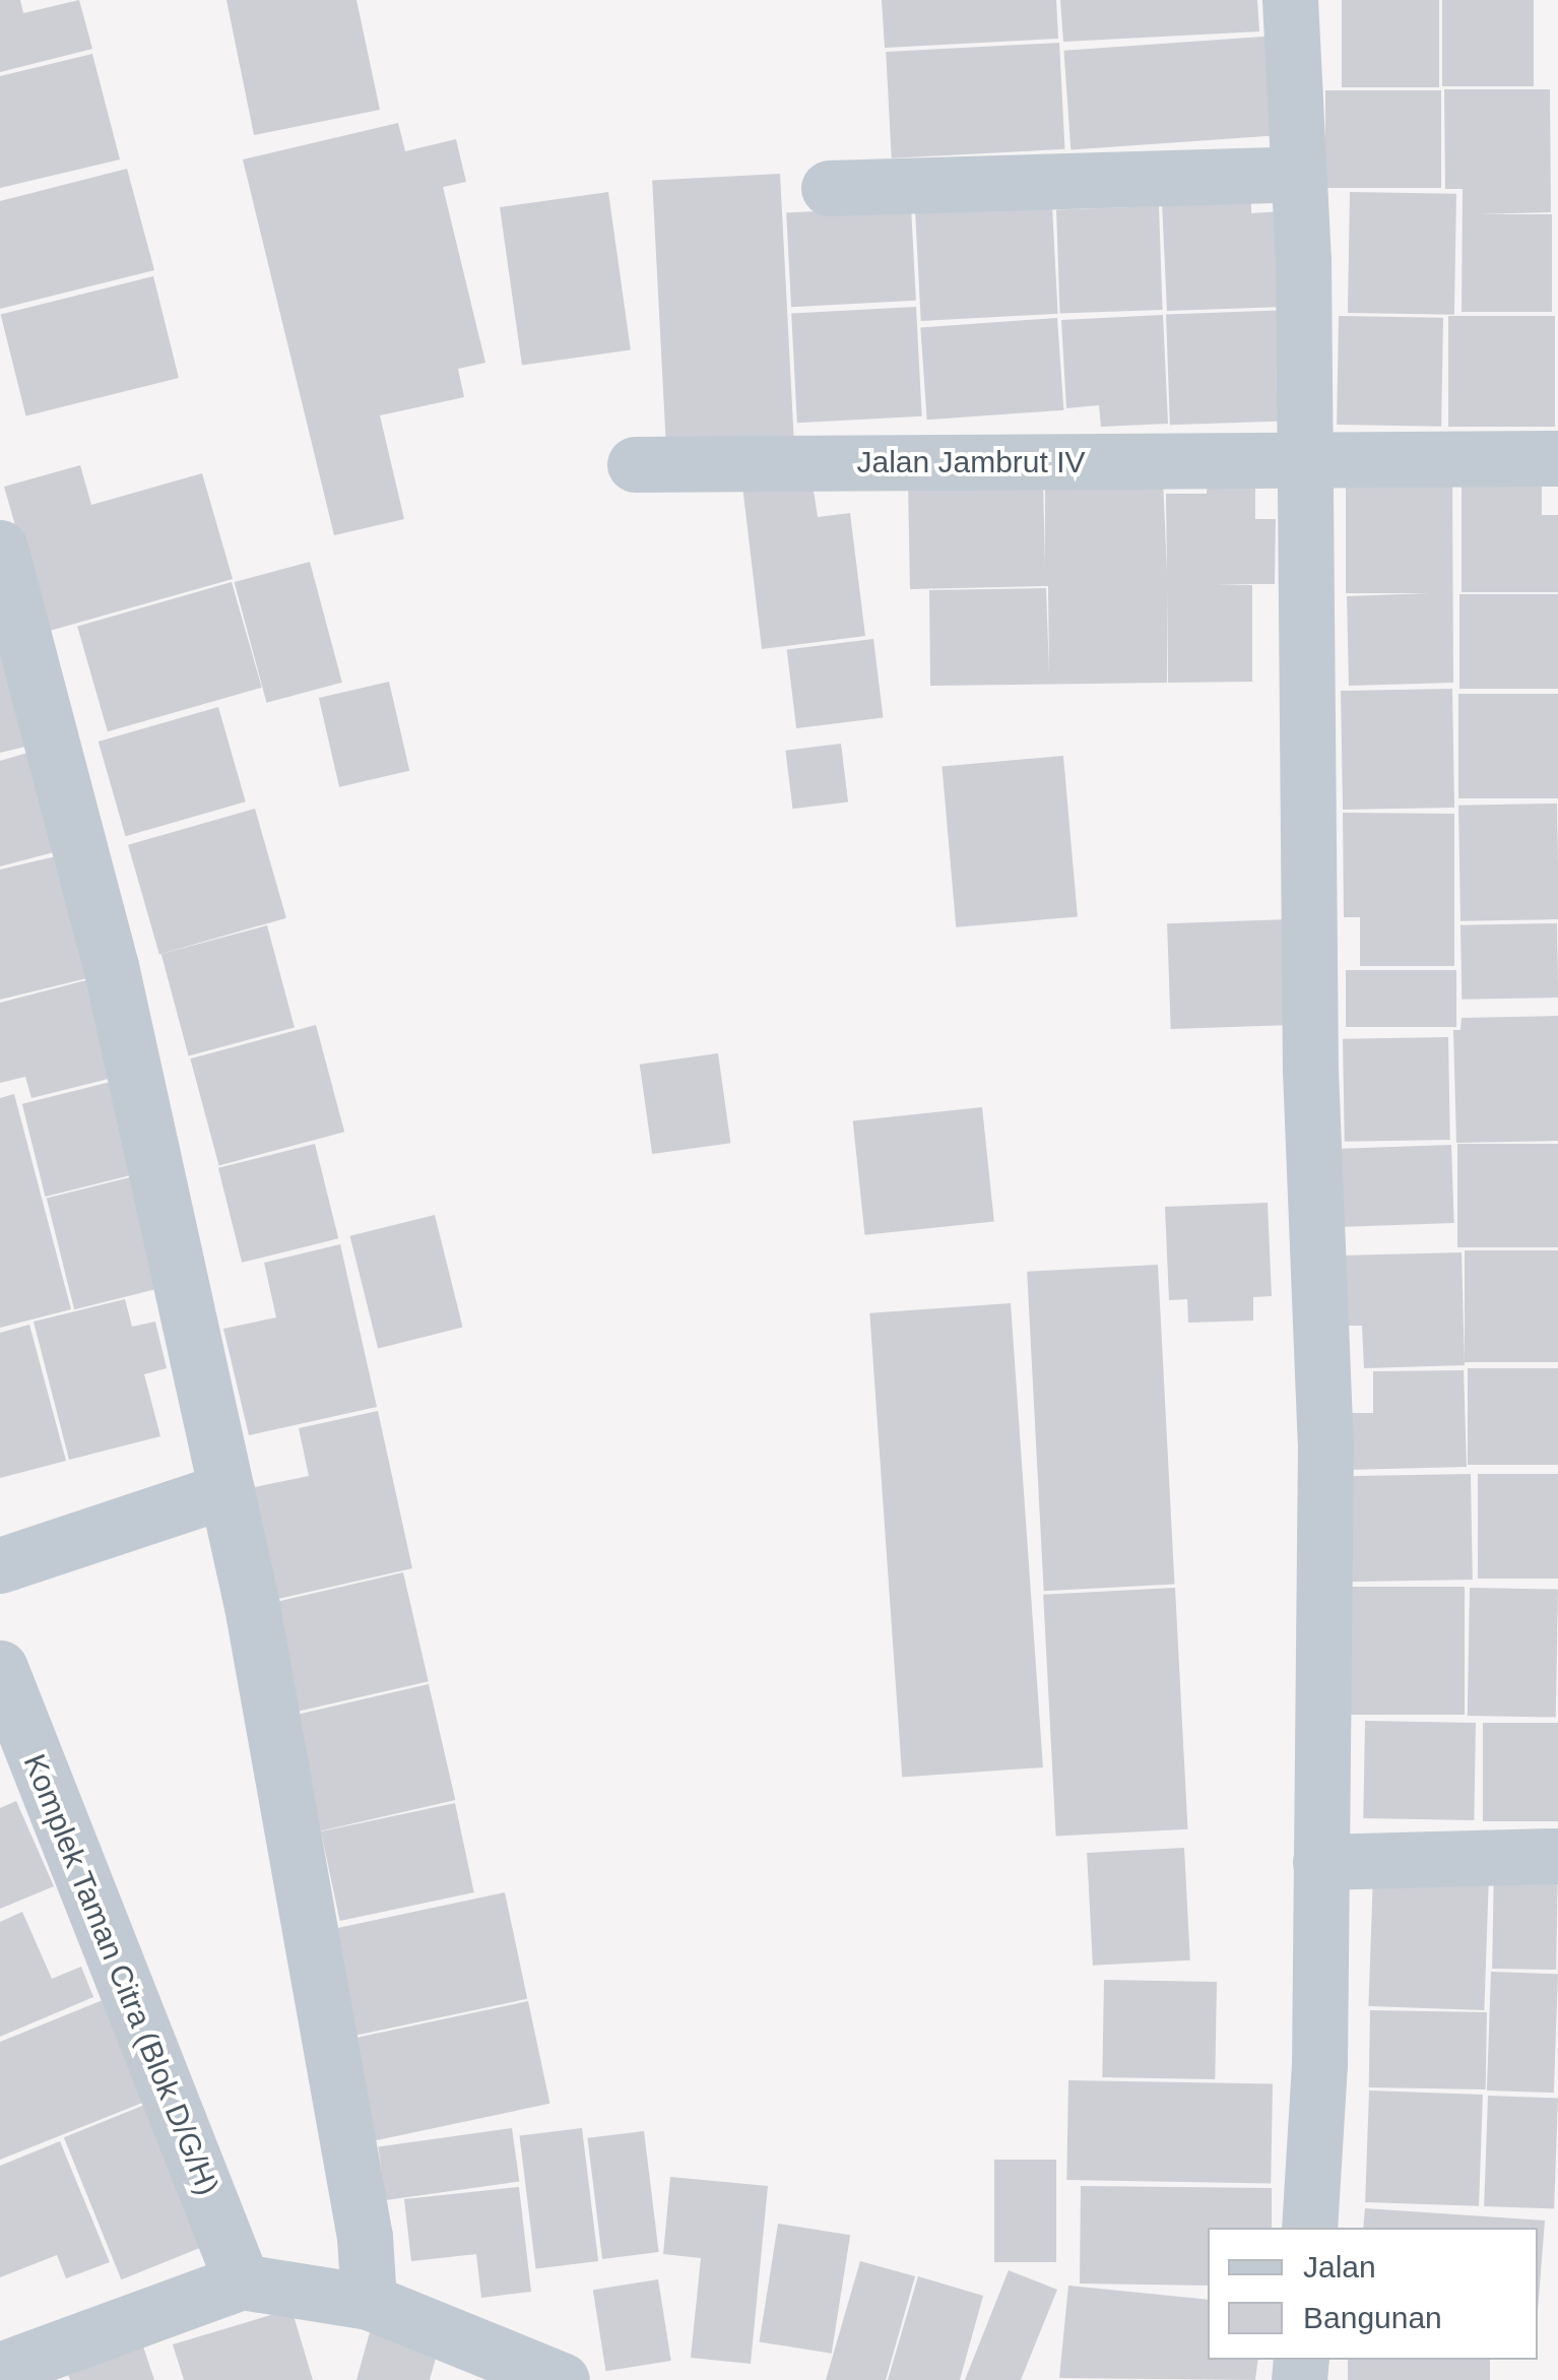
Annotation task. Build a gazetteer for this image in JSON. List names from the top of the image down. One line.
{"streets":{"street":["Jalan Jambrut IV","Komplek Taman Citra (Blok D/G/H)"]},"legend":["Jalan","Bangunan"]}
